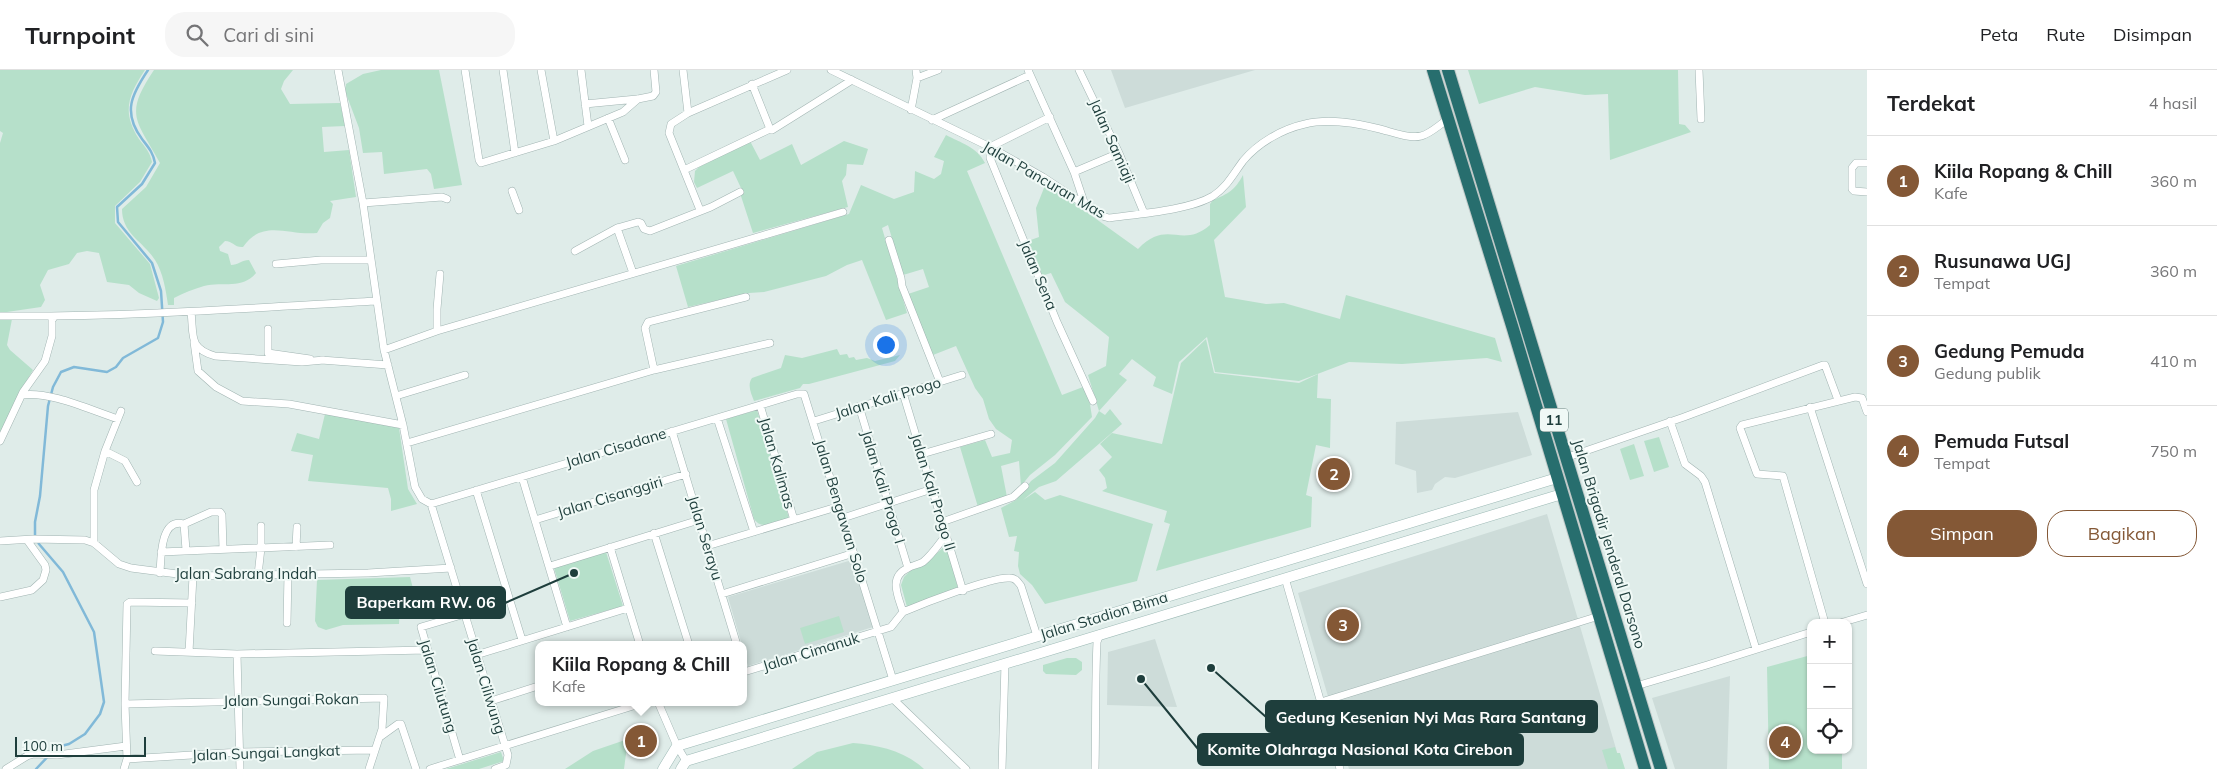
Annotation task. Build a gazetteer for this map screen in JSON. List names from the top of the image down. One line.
{"streets":{"highway":["11","Jalan Brigadir Jenderal Darsono"],"street":["Jalan Samiaji","Jalan Pancuran Mas","Jalan Sena","Jalan Kali Progo","Jalan Cisadane","Jalan Kalimas","Jalan Kali Progo I","Jalan Kali Progo II","Jalan Cisanggiri","Jalan Bengawan Solo","Jalan Serayu","Jalan Sabrang Indah","Jalan Stadion Bima","Jalan Cimanuk","Jalan Cilutung","Jalan Ciliwung","Jalan Sungai Rokan","Jalan Sungai Langkat"]},"crossings":[["Jalan Samiaji","Jalan Pancuran Mas"],["Jalan Pancuran Mas","Jalan Sena"],["Jalan Pancuran Mas","Jalan Brigadir Jenderal Darsono"],["Jalan Kali Progo","Jalan Kali Progo I"],["Jalan Kali Progo","Jalan Kali Progo II"],["Jalan Kali Progo","Jalan Bengawan Solo"],["Jalan Cisadane","Jalan Kalimas"],["Jalan Cisadane","Jalan Bengawan Solo"],["Jalan Cisadane","Jalan Serayu"],["Jalan Cisadane","Jalan Ciliwung"],["Jalan Cisanggiri","Jalan Serayu"],["Jalan Bengawan Solo","Jalan Stadion Bima"],["Jalan Bengawan Solo","Jalan Cimanuk"],["Jalan Brigadir Jenderal Darsono","Jalan Stadion Bima"],["Jalan Sabrang Indah","Jalan Ciliwung"],["Jalan Cilutung","Jalan Ciliwung"],["Jalan Sungai Rokan","Jalan Sungai Langkat"]],"places":["Baperkam RW. 06","Gedung Kesenian Nyi Mas Rara Santang","Komite Olahraga Nasional Kota Cirebon"],"scale_bar":"100 m","page":{"header":"Turnpoint","search":"Cari di sini","nav":["Peta","Rute","Disimpan"],"heading":["Terdekat","4 hasil"],"list":[{"mark":"1","name":"Kiila Ropang & Chill","note":"Kafe","value":"360 m"},{"mark":"2","name":"Rusunawa UGJ","note":"Tempat","value":"360 m"},{"mark":"3","name":"Gedung Pemuda","note":"Gedung publik","value":"410 m"},{"mark":"4","name":"Pemuda Futsal","note":"Tempat","value":"750 m"}],"pins":["2","3","1","4"],"buttons":["Simpan","Bagikan"],"map_buttons":["+","−"],"popup":["Kiila Ropang & Chill","Kafe"],"scale":"100 m"}}
